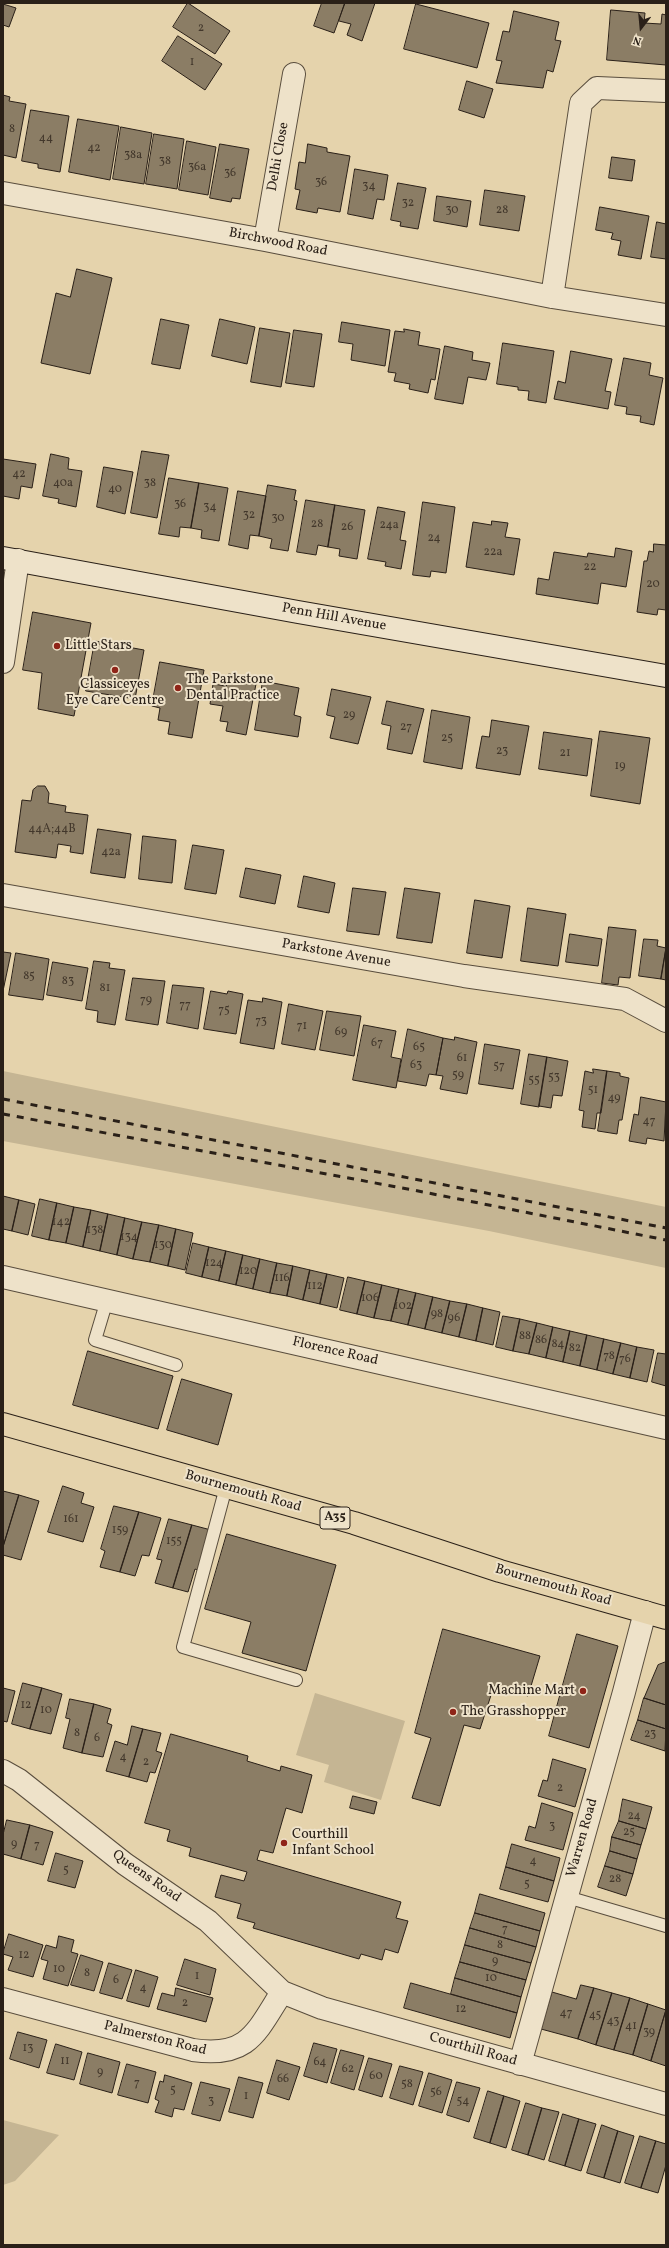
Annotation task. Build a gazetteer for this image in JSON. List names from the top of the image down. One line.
{"streets":{"highway":["Bournemouth Road","A35"],"street":["Delhi Close","Birchwood Road","Penn Hill Avenue","Parkstone Avenue","Florence Road","Warren Road","Queens Road","Palmerston Road","Courthill Road"]},"crossings":[["Delhi Close","Birchwood Road"],["Bournemouth Road","Warren Road"],["Warren Road","Courthill Road"],["Queens Road","Palmerston Road"],["Queens Road","Courthill Road"],["Palmerston Road","Courthill Road"]],"places":["Little Stars","Classiceyes Eye Care Centre","The Parkstone Dental Practice","Machine Mart","The Grasshopper","Courthill Infant School"],"house_numbers":["2","1","8","44","42","38a","38","36a","36","36","34","32","30","28","42","40a","38","40","36","34","32","30","28","24a","26","24","22a","22","20","29","27","25","23","21","19","44A;44B","42a","85","83","81","79","77","75","73","71","69","67","65","61","63","57","59","53","55","51","49","47","142","138","134","130","124","120","116","112","106","102","98","96","88","86","84","82","78","76","161","159","155","12","10","8","23","6","4","2","2","24","3","25","9","7","4","5","28","5","7","8","12","9","10","8","1","10","6","4","2","12","47","45","43","41","39","13","11","64","62","9","60","66","7","58","5","56","1","3","54"],"north":"bottom"}
